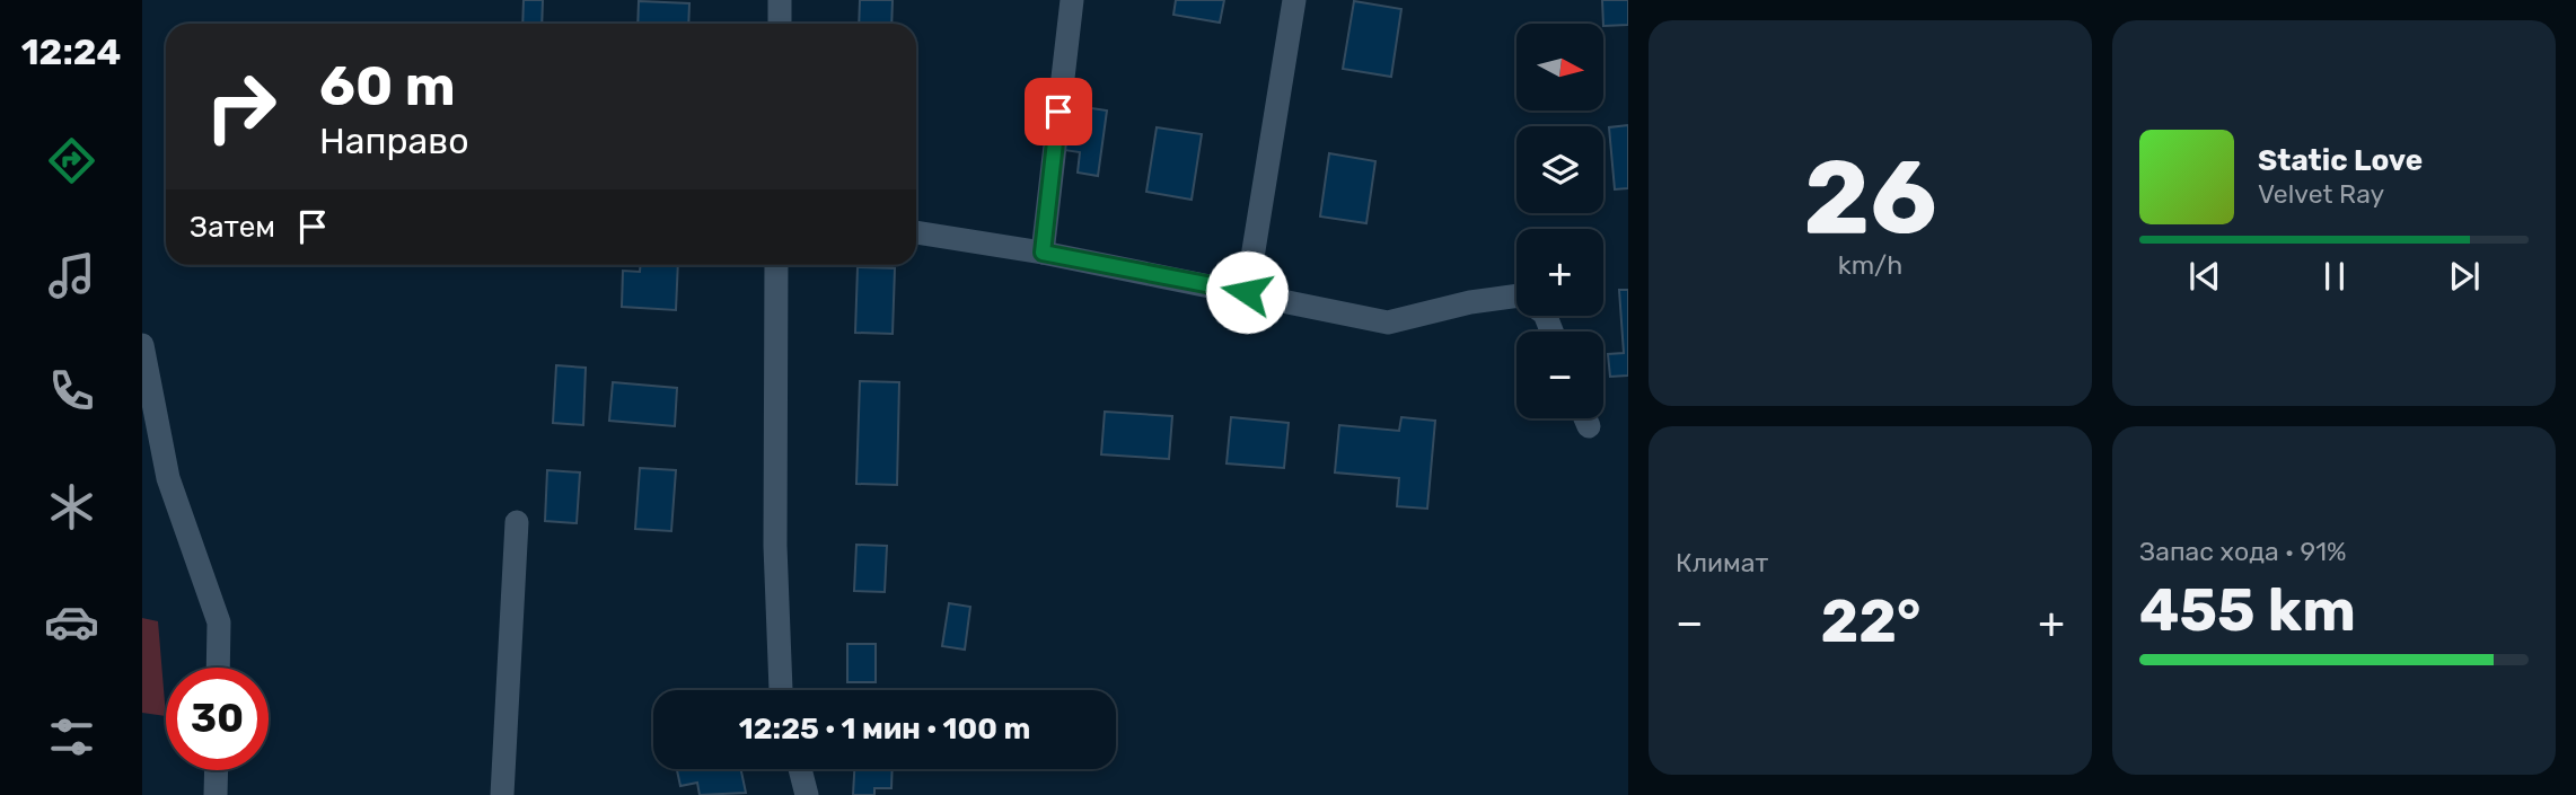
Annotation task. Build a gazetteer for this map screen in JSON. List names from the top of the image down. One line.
{"north":"right","page":{"tabs":"12:24","tile":[["26","km/h"],"Климат",["Запас хода · 91%","455 km"]],"map_buttons":["+","−"],"turn":["60 m","Направо"],"song":["Static Love","Velvet Ray"],"then":"Затем","heat":["−","22°","+"],"limit":"30","trip":"12:25 · 1 мин · 100 m"}}
